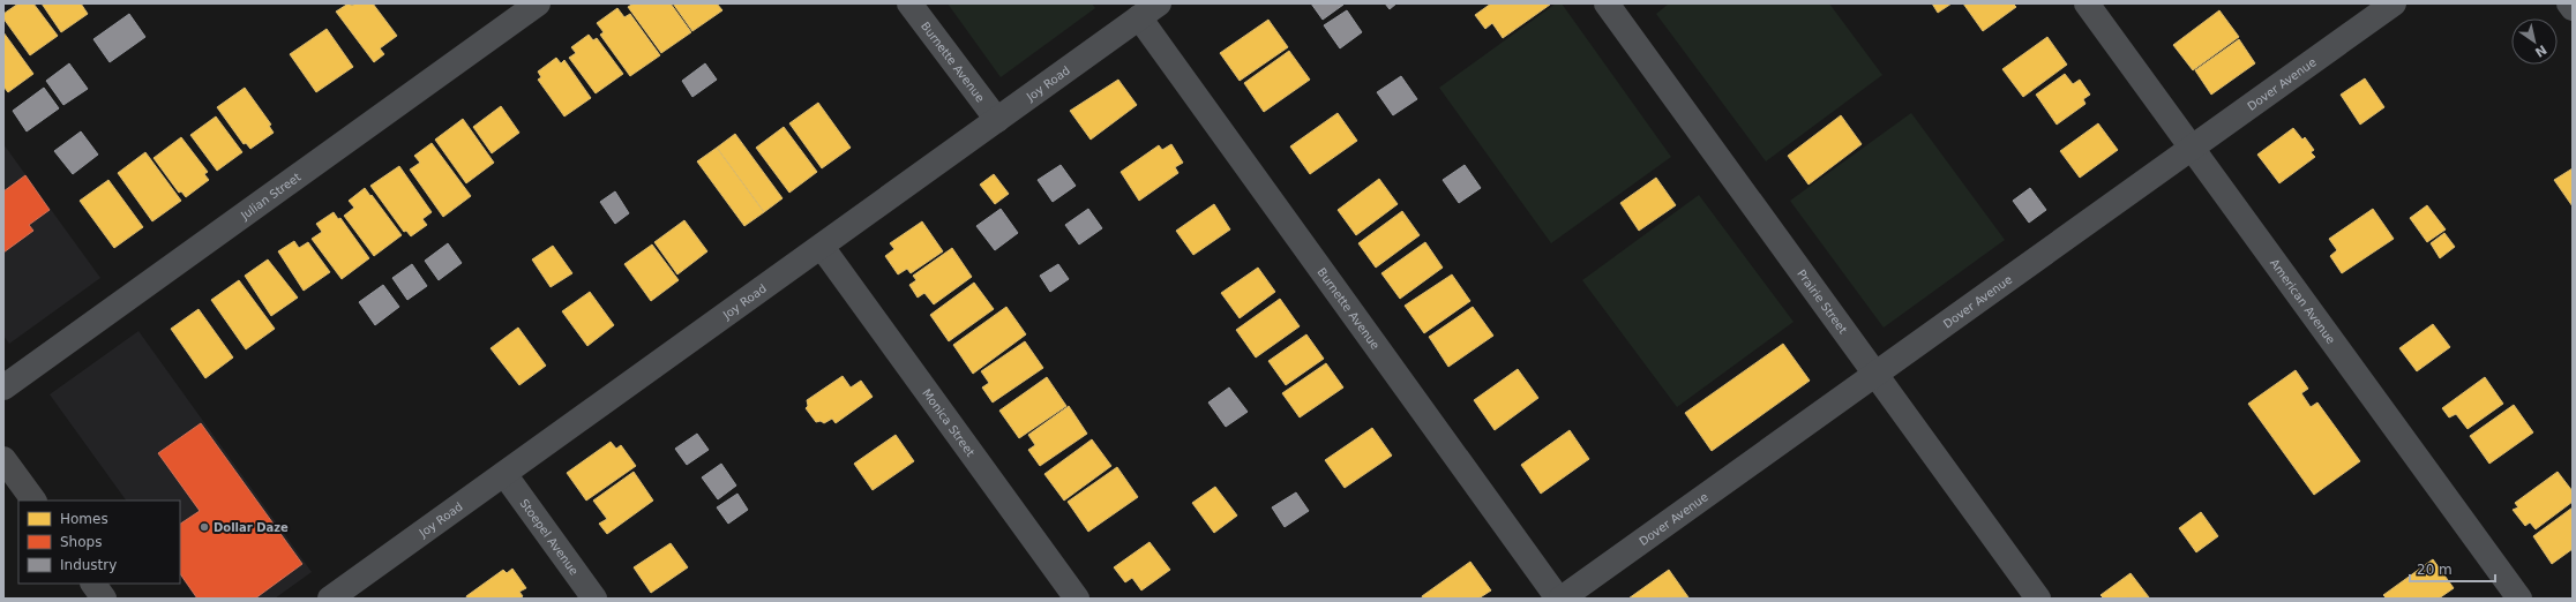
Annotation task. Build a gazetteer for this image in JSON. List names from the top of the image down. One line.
{"streets":{"street":["Burnette Avenue","Joy Road","Dover Avenue","Julian Street","Prairie Street","American Avenue","Monica Street","Stoepel Avenue"]},"crossings":[["Burnette Avenue","Joy Road"],["Joy Road","Monica Street"],["Joy Road","Stoepel Avenue"],["Dover Avenue","Prairie Street"],["Dover Avenue","American Avenue"]],"places":["Dollar Daze"],"legend":["Homes","Shops","Industry"],"scale_bar":"20 m","north":"bottom right"}
